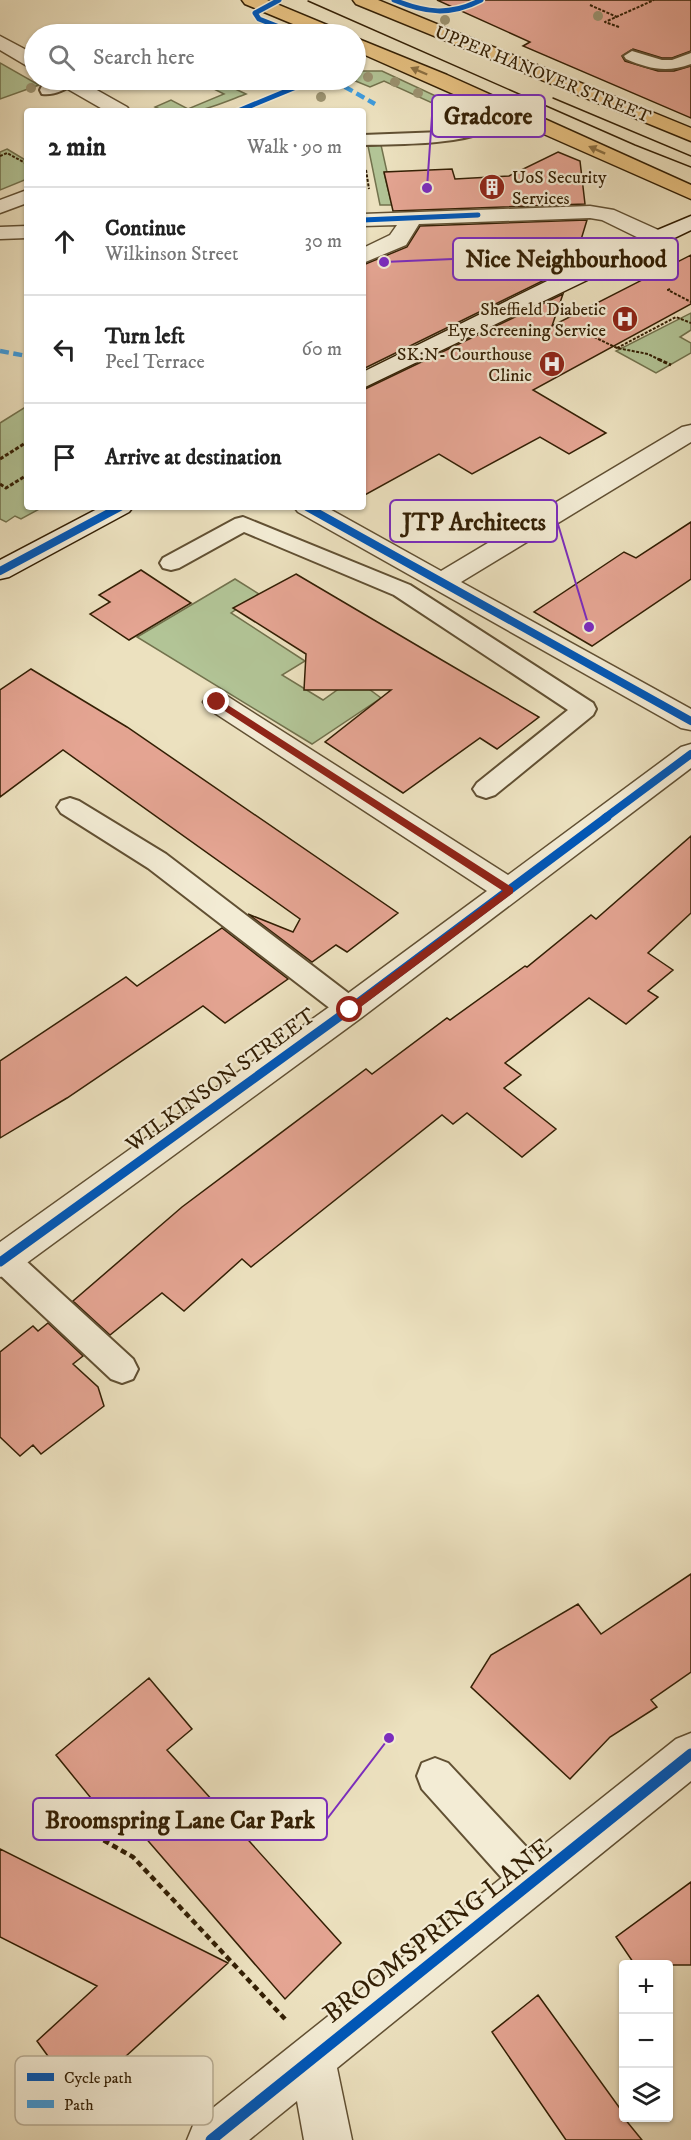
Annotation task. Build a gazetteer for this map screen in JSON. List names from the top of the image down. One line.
{"streets":{"highway":["UPPER HANOVER STREET"],"street":["WILKINSON STREET","BROOMSPRING LANE"]},"places":{"building":["UoS Security Services"],"other":["Gradcore","Nice Neighbourhood","JTP Architects","Broomspring Lane Car Park"],"hospital":["Sheffield Diabetic Eye Screening Service","SK:N- Courthouse Clinic"]},"legend":["Cycle path","Path"],"page":{"search":"Search here","heading":["2 min","Walk · 90 m"],"list":[["Continue","Wilkinson Street","30 m"],["Turn left","Peel Terrace","60 m"],"Arrive at destination"],"map_buttons":["+","−"]}}
